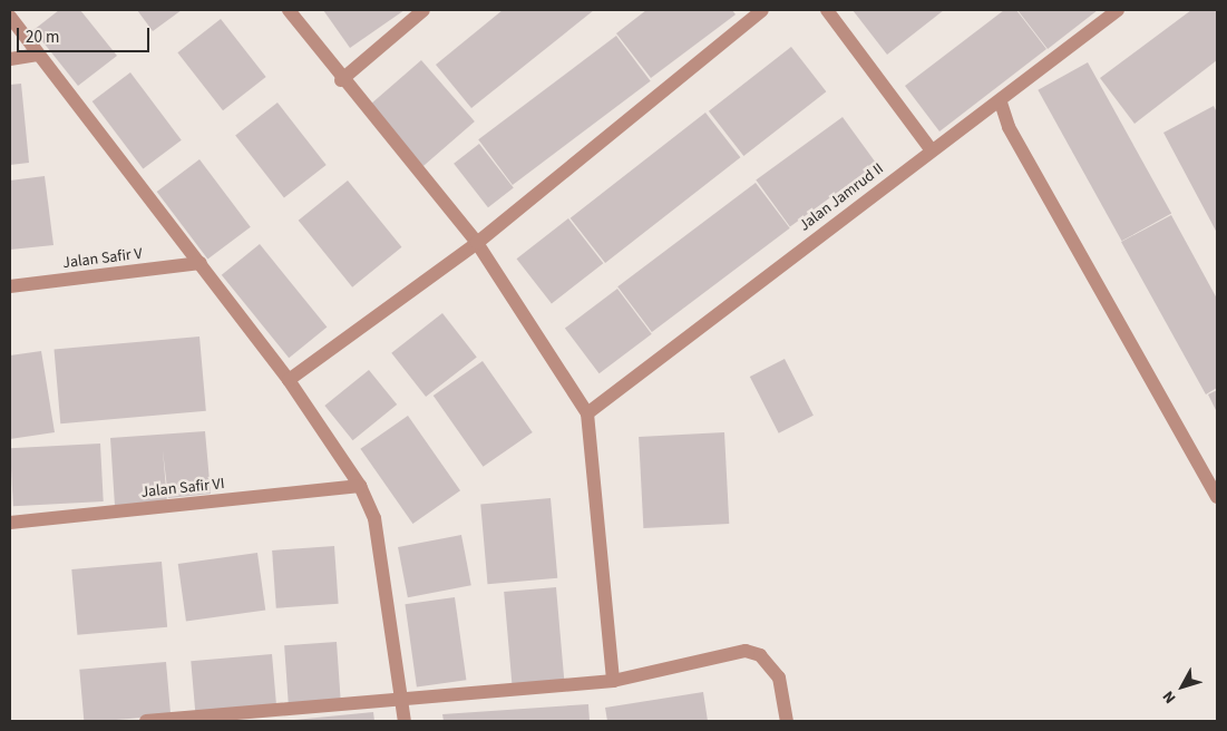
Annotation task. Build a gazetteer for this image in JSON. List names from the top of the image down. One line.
{"streets":{"street":["Jalan Jamrud II","Jalan Safir V","Jalan Safir VI"]},"scale_bar":"20 m","north":"bottom left"}
